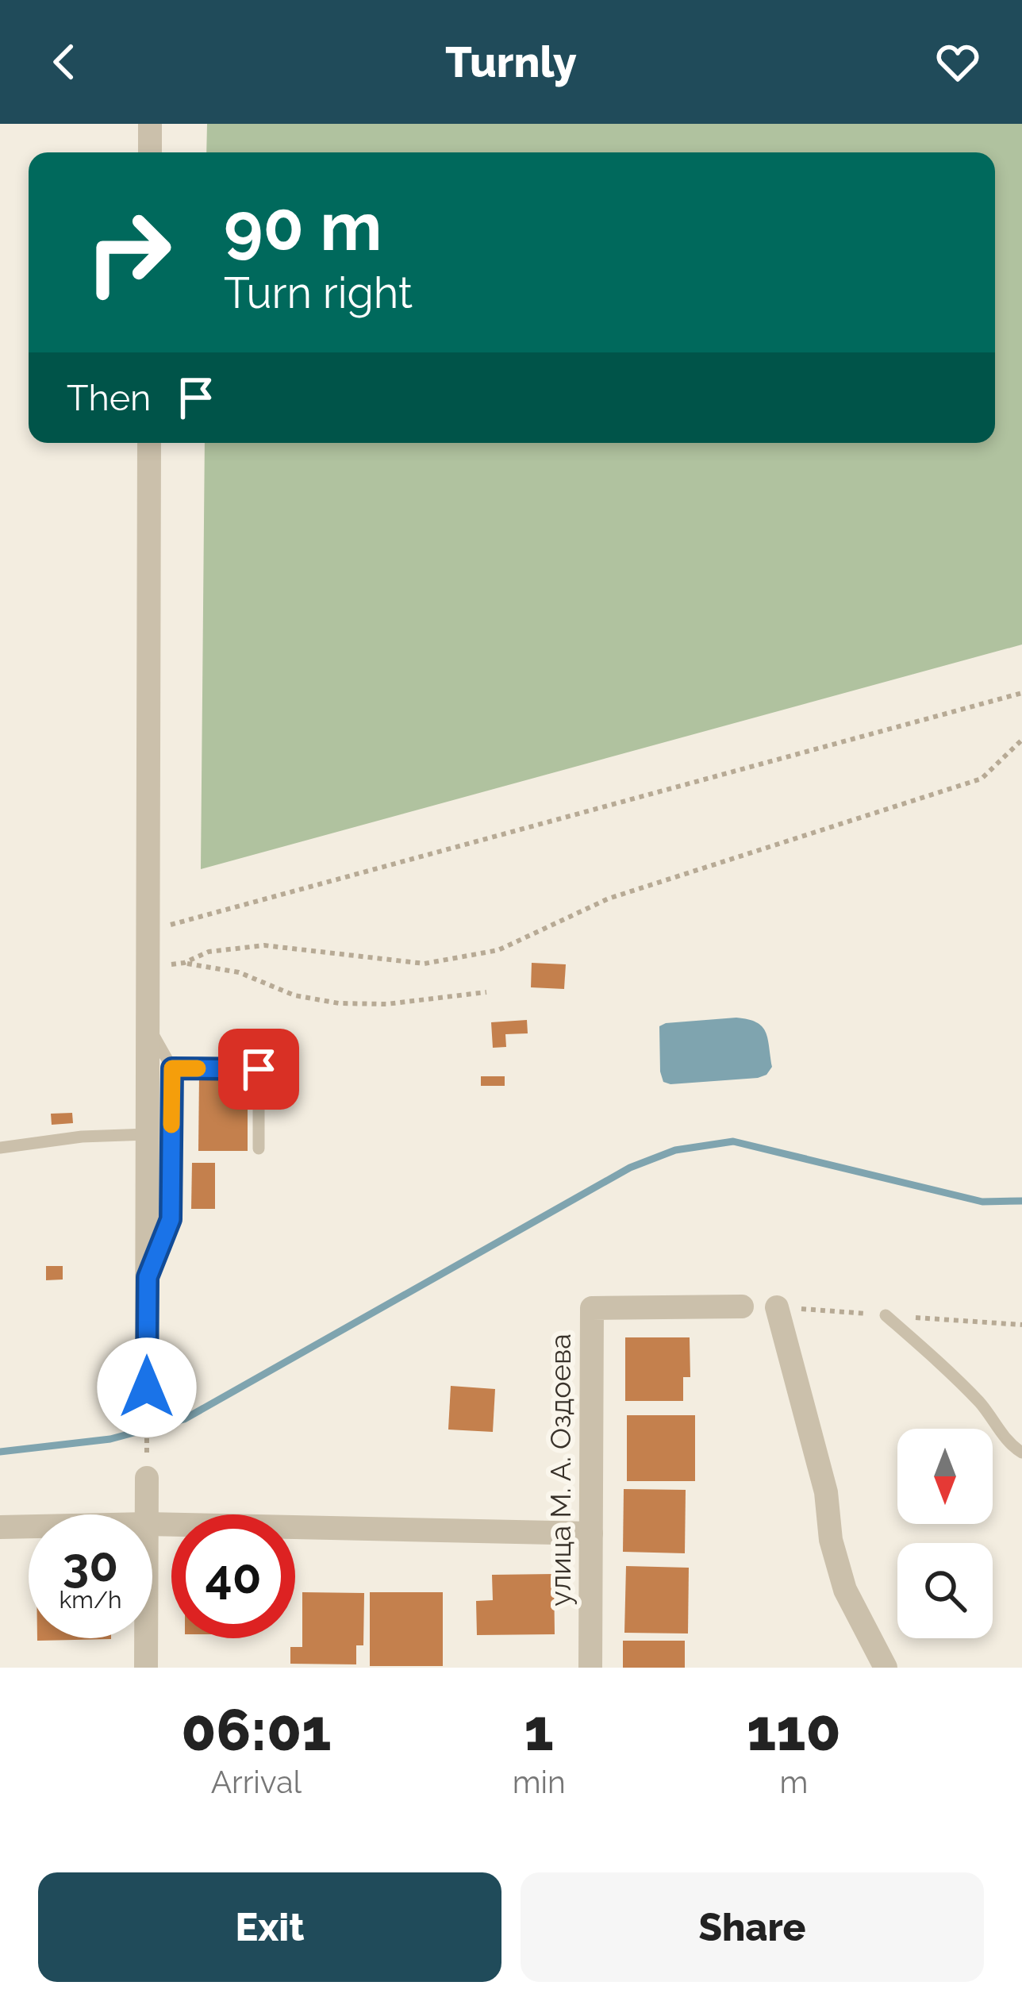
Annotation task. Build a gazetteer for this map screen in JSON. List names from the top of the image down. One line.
{"streets":{"street":["улица М. А. Оздоева"]},"north":"bottom","page":{"header":"Turnly","turn":["90 m","Turn right"],"then":"Then","speed":"30 km/h","limit":"40","eta":["06:01","Arrival","1","min","110","m"],"buttons":["Exit","Share"]}}
